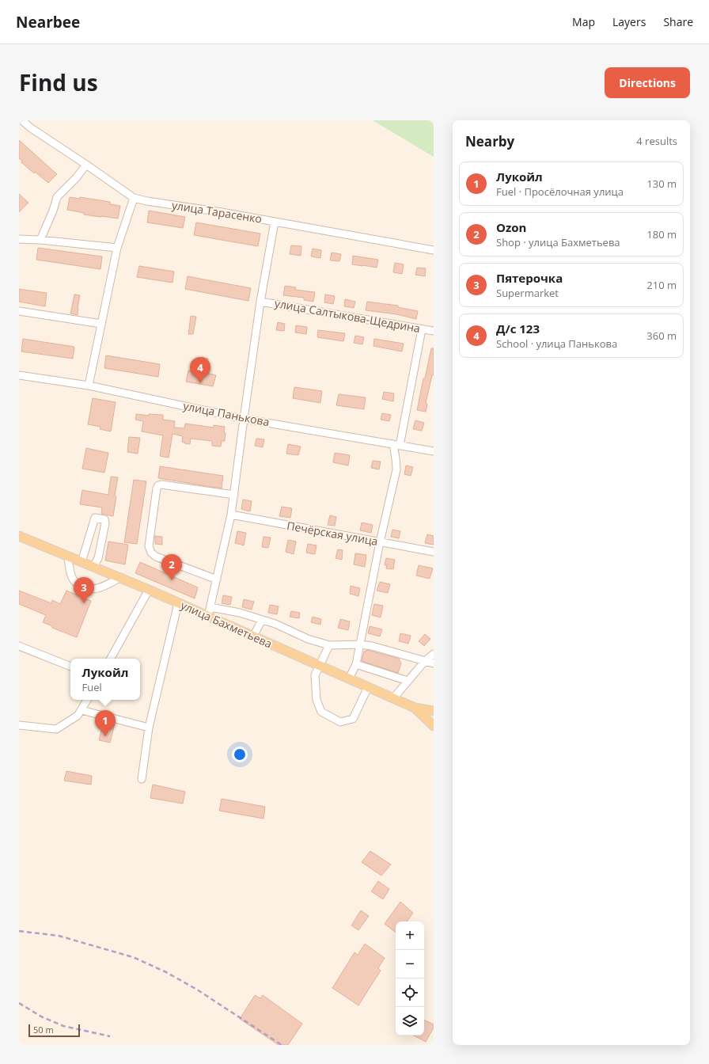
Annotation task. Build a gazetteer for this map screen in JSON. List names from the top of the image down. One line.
{"streets":{"main road":["улица Бахметьева"],"street":["улица Тарасенко","улица Салтыкова-Щедрина","улица Панькова","Печёрская улица"]},"scale_bar":"50 m","page":{"header":"Nearbee","nav":["Map","Layers","Share"],"title":"Find us","buttons":"Directions","heading":["Nearby","4 results"],"list":[{"mark":"1","name":"Лукойл","note":"Fuel · Просёлочная улица","value":"130 m"},{"mark":"2","name":"Ozon","note":"Shop · улица Бахметьева","value":"180 m"},{"mark":"3","name":"Пятерочка","note":"Supermarket","value":"210 m"},{"mark":"4","name":"Д/с 123","note":"School · улица Панькова","value":"360 m"}],"pins":["4","2","3","1"],"popup":["Лукойл","Fuel"],"map_buttons":["+","−"],"scale":"50 m"}}
